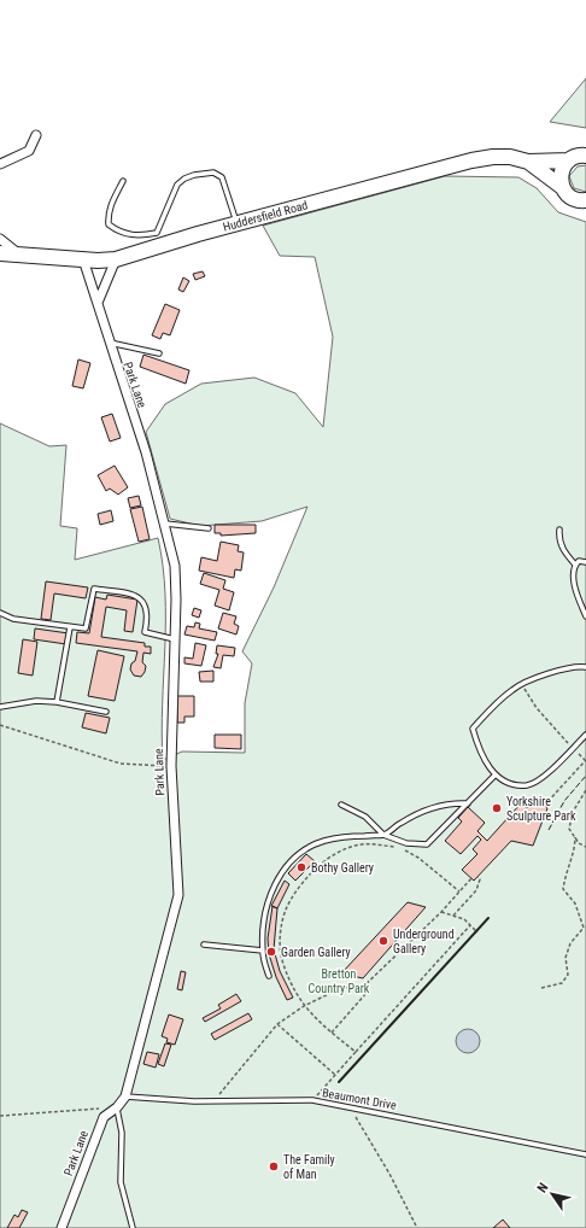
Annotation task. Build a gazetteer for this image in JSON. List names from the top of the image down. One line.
{"streets":{"highway":["Huddersfield Road"],"street":["Park Lane"],"lane":["Beaumont Drive"]},"crossings":[["Huddersfield Road","Park Lane"],["Park Lane","Beaumont Drive"]],"parks":["Bretton Country Park"],"places":["Yorkshire Sculpture Park","Bothy Gallery","Underground Gallery","Garden Gallery","The Family of Man"],"north":"top left"}
